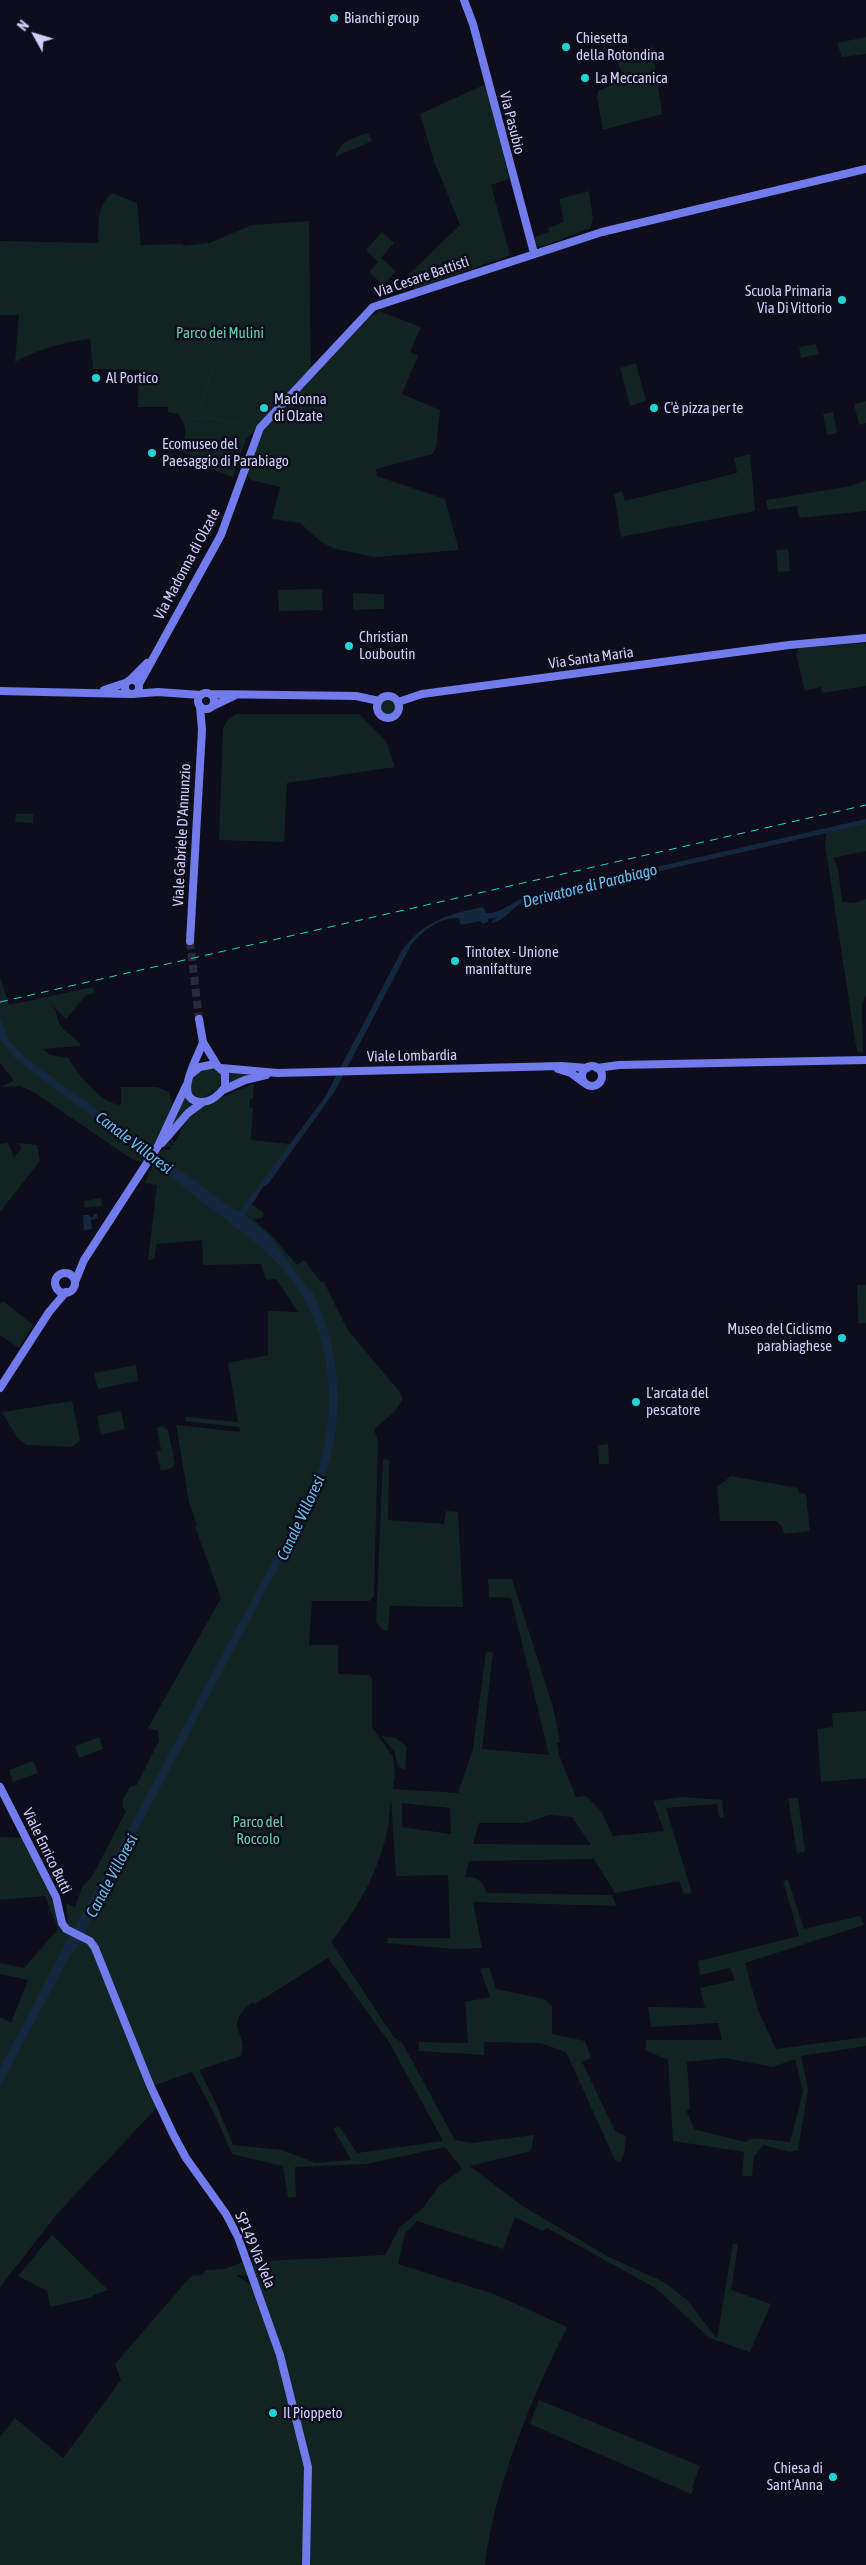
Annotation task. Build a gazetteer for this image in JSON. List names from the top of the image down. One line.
{"streets":{"street":["Via Pasubio","Via Cesare Battisti","Via Madonna di Olzate","Via Santa Maria","Viale Gabriele D'Annunzio","Viale Lombardia","Viale Enrico Butti","SP149 Via Vela"]},"crossings":[["Via Pasubio","Via Cesare Battisti"],["Via Cesare Battisti","Via Madonna di Olzate"],["Via Santa Maria","Viale Gabriele D'Annunzio"],["Viale Enrico Butti","SP149 Via Vela"]],"water":["Derivatore di Parabiago","Canale Villoresi"],"parks":["Parco dei Mulini","Parco del Roccolo"],"places":["Bianchi group","Chiesetta della Rotondina","La Meccanica","Scuola Primaria Via Di Vittorio","Al Portico","Madonna di Olzate","C'è pizza per te","Ecomuseo del Paesaggio di Parabiago","Christian Louboutin","Tintotex - Unione manifatture","Museo del Ciclismo parabiaghese","L'arcata del pescatore","Il Pioppeto","Chiesa di Sant'Anna"],"north":"top left"}
